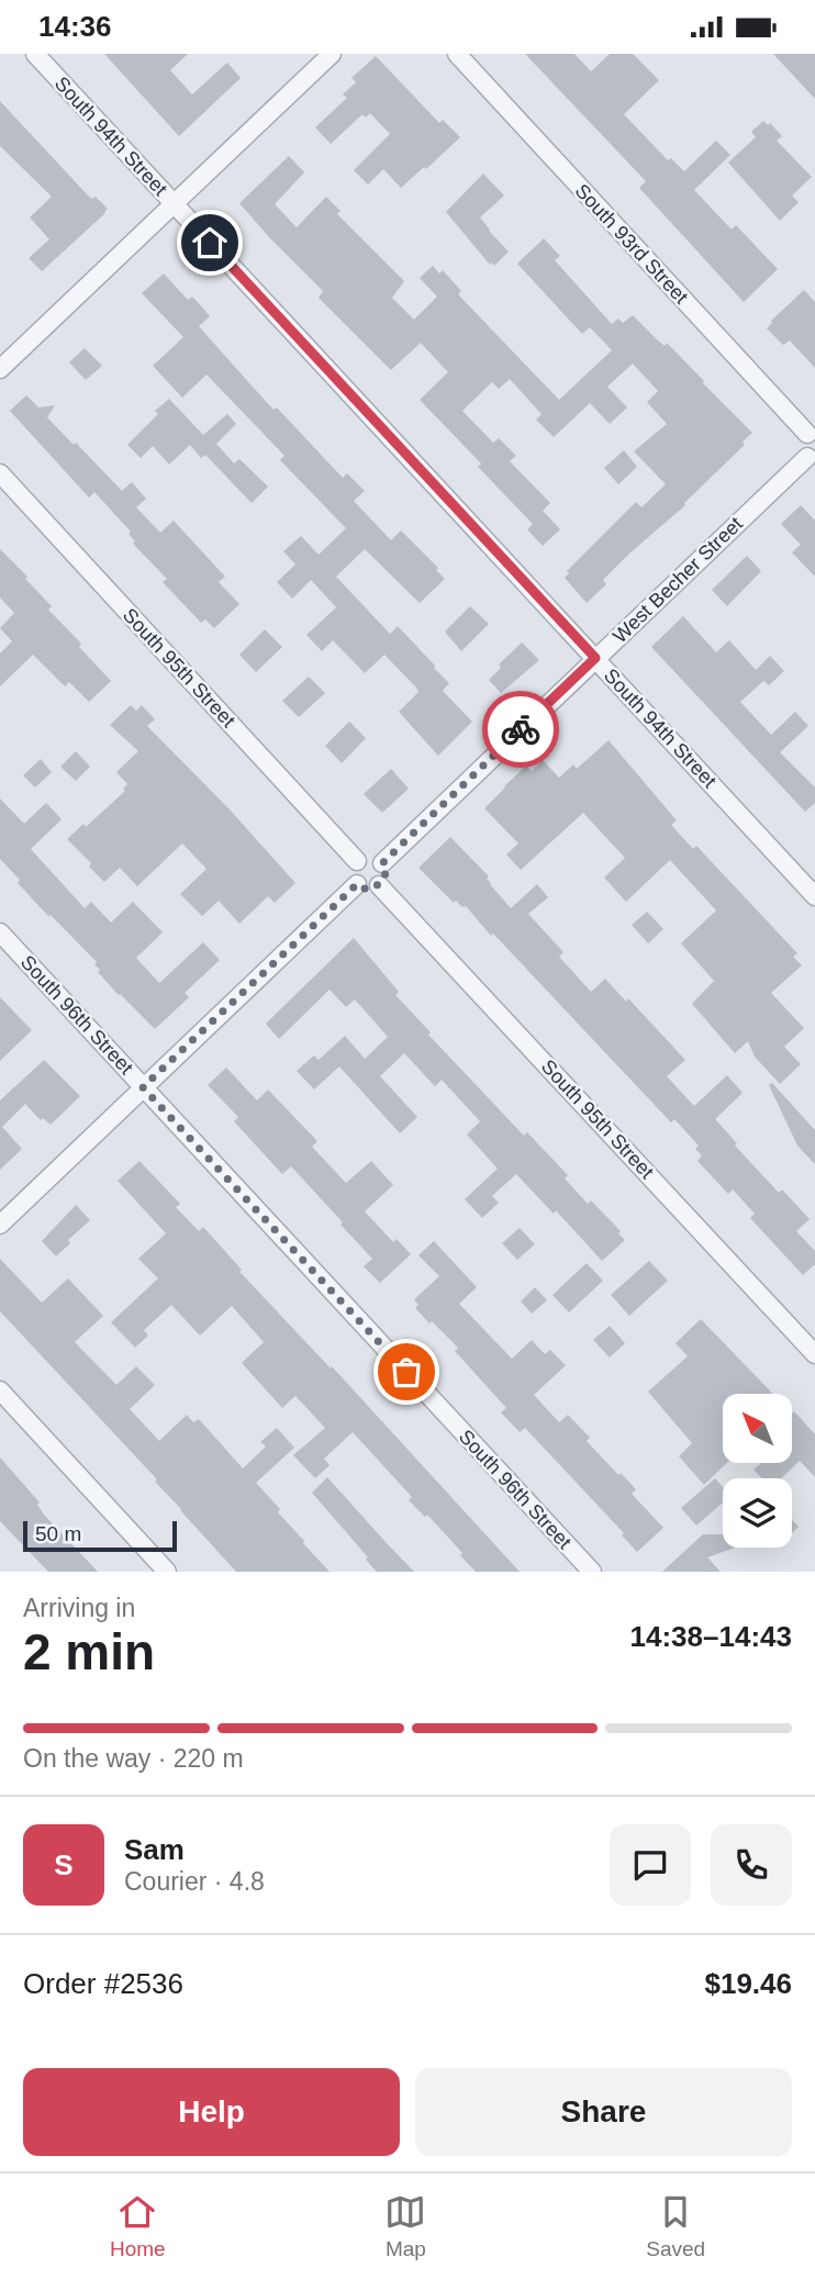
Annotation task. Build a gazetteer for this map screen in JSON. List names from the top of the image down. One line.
{"streets":{"street":["South 94th Street","South 93rd Street","West Becher Street","South 95th Street","South 96th Street"]},"crossings":[["South 94th Street","West Becher Street"],["West Becher Street","South 95th Street"]],"scale_bar":"50 m","north":"top left","page":{"status":"14:36","scale":"50 m","heading":["2 min","Arriving in","14:38–14:43"],"panel":["Sam","Courier · 4.8","Order #2536","$19.46"],"bar":"On the way · 220 m","round":"S","buttons":["Help","Share"],"tabs":["Home","Map","Saved"]}}
